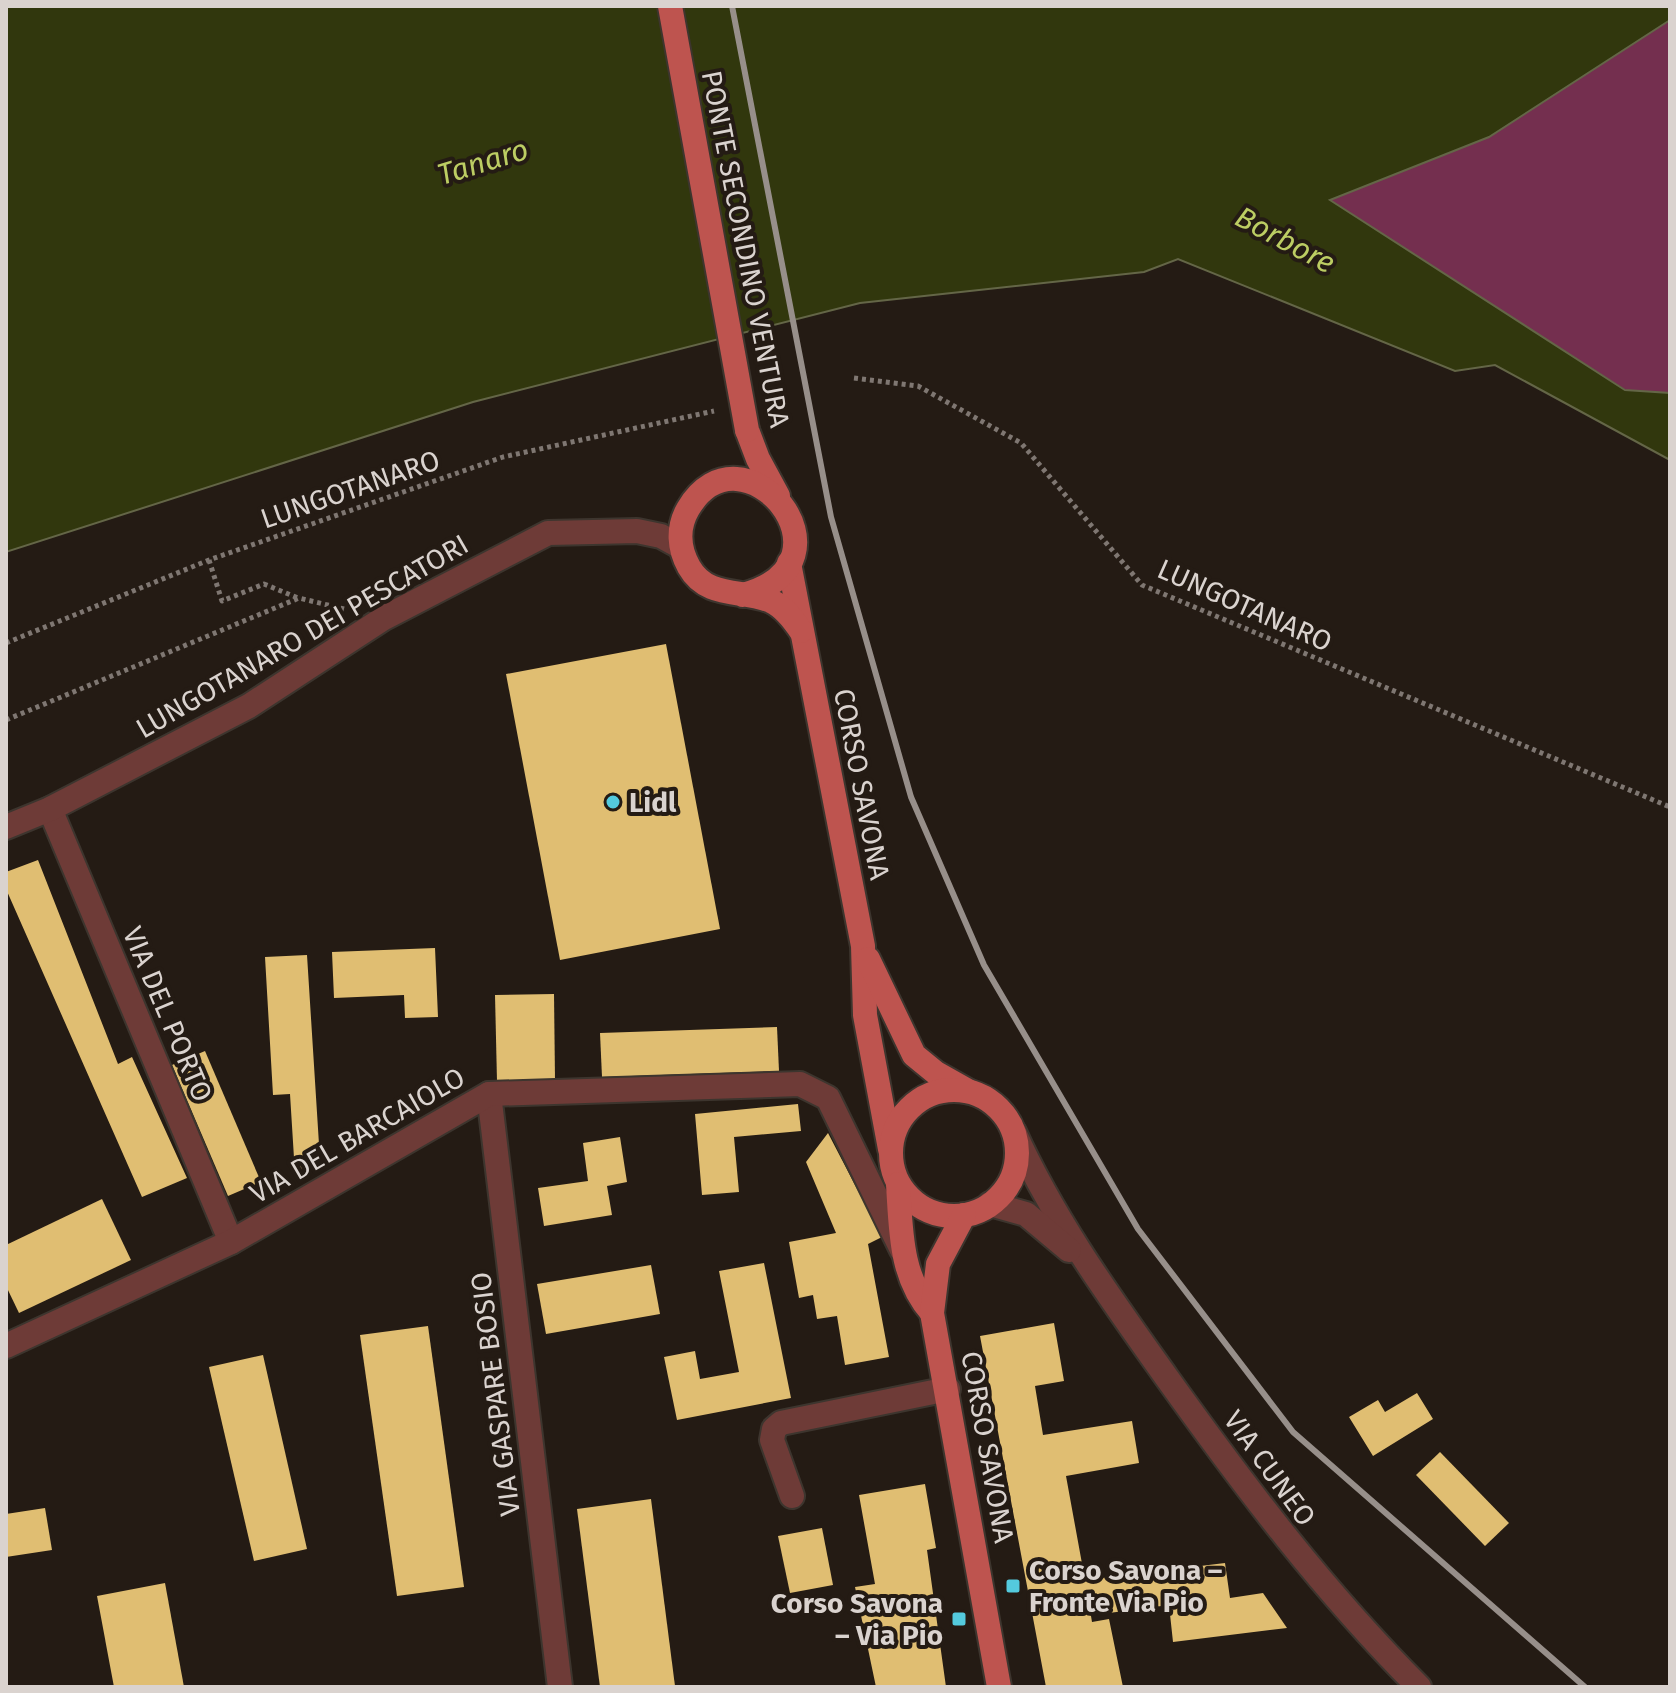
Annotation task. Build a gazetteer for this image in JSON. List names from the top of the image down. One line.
{"streets":{"main road":["PONTE SECONDINO VENTURA","CORSO SAVONA"],"street":["LUNGOTANARO DEI PESCATORI","VIA DEL PORTO","VIA DEL BARCAIOLO","VIA GASPARE BOSIO","VIA CUNEO"],"path":["LUNGOTANARO"]},"crossings":[["PONTE SECONDINO VENTURA","LUNGOTANARO DEI PESCATORI"],["PONTE SECONDINO VENTURA","CORSO SAVONA"],["LUNGOTANARO DEI PESCATORI","CORSO SAVONA"],["LUNGOTANARO DEI PESCATORI","VIA DEL PORTO"],["CORSO SAVONA","VIA DEL BARCAIOLO"],["CORSO SAVONA","VIA CUNEO"],["VIA DEL PORTO","VIA DEL BARCAIOLO"],["VIA DEL BARCAIOLO","VIA GASPARE BOSIO"]],"water":["Tanaro","Borbore"],"places":{"other":["Lidl"],"transit":["Corso Savona – Fronte Via Pio","Corso Savona – Via Pio"]}}
